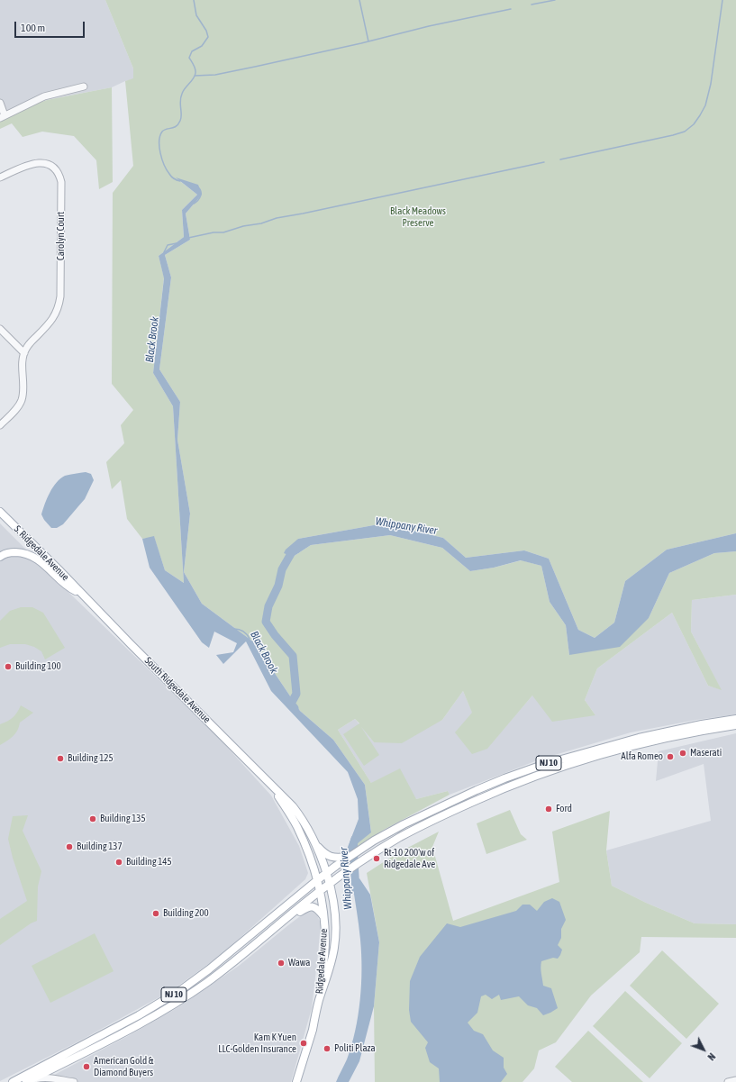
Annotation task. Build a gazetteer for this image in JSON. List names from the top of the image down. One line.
{"streets":{"main road":["S. Ridgedale Avenue","South Ridgedale Avenue","NJ 10","Ridgedale Avenue"],"street":["Carolyn Court"]},"crossings":[["S. Ridgedale Avenue","South Ridgedale Avenue"],["South Ridgedale Avenue","NJ 10"],["South Ridgedale Avenue","Ridgedale Avenue"],["NJ 10","Ridgedale Avenue"]],"water":["Black Brook","Whippany River"],"parks":["Black Meadows Preserve"],"places":["Building 100","Maserati","Alfa Romeo","Building 125","Ford","Building 135","Building 137","Rt-10 200'w of Ridgedale Ave","Building 145","Building 200","Wawa","Kam K Yuen LLC-Golden Insurance","Politi Plaza","American Gold & Diamond Buyers"],"scale_bar":"100 m","north":"bottom right"}
